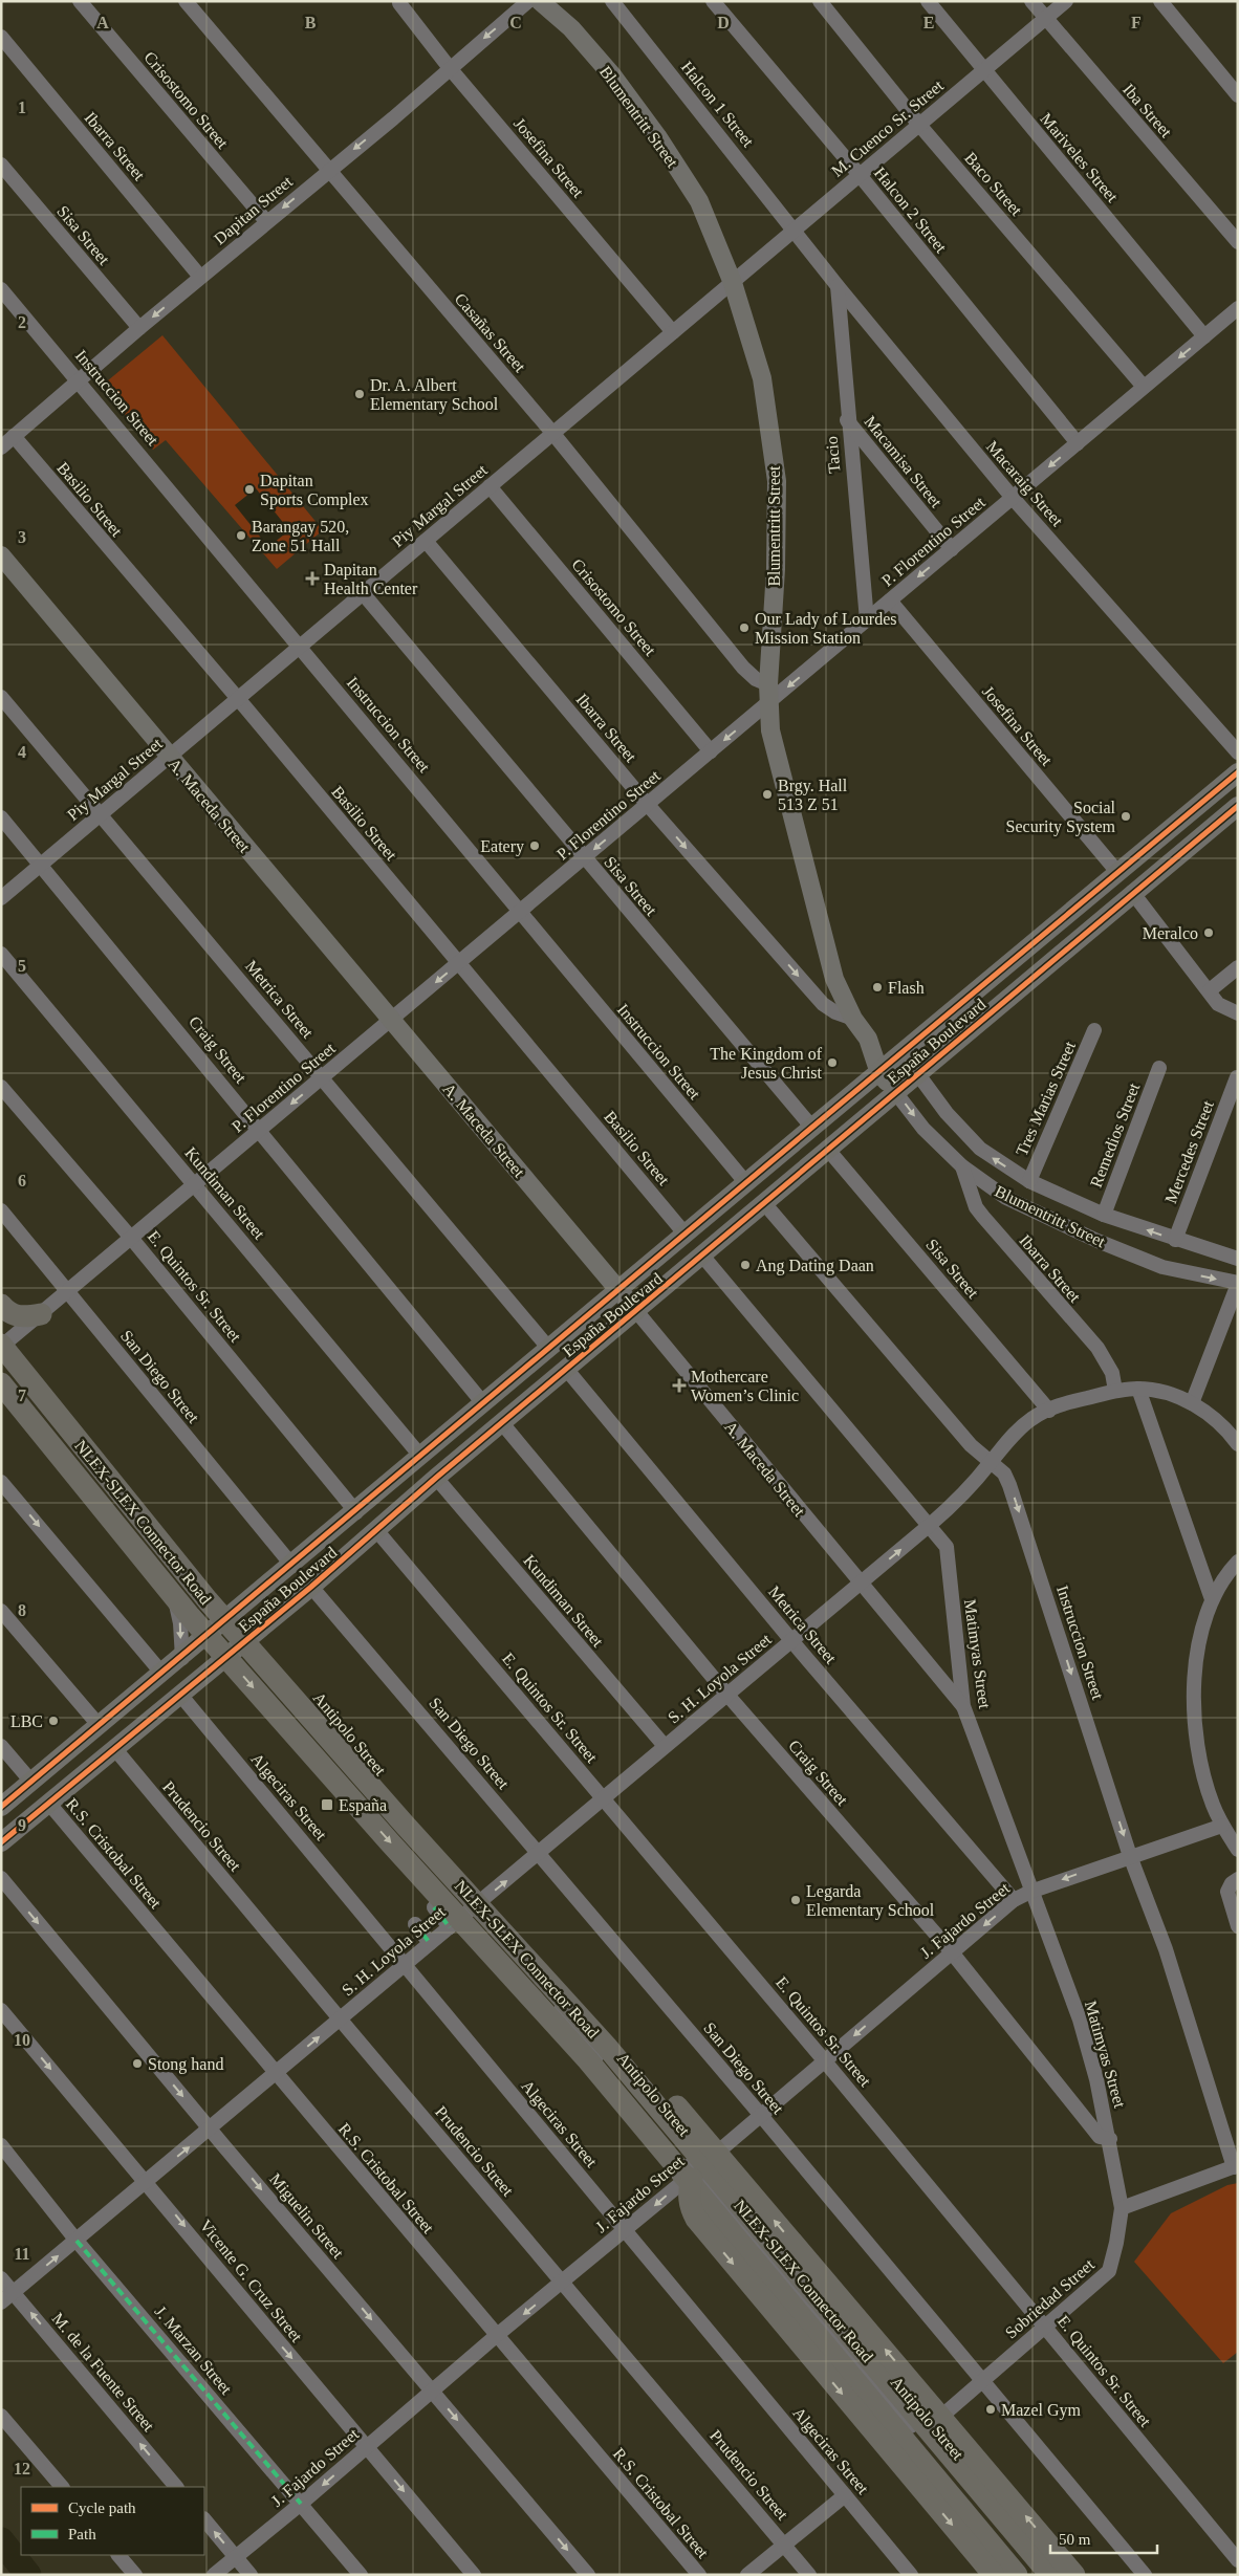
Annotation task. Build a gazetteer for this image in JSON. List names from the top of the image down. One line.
{"streets":{"highway":["NLEX-SLEX Connector Road"],"main road":["Blumentritt Street","A. Maceda Street","España Boulevard"],"street":["Crisostomo Street","Halcon 1 Street","Iba Street","M. Cuenco Sr. Street","Ibarra Street","Josefina Street","Mariveles Street","Baco Street","Dapitan Street","Halcon 2 Street","Sisa Street","Casañas Street","Instruccion Street","Tacio","Macamisa Street","Macaraig Street","Basilio Street","Piy Margal Street","P. Florentino Street","Metrica Street","Craig Street","Tres Marias Street","Remedios Street","Mercedes Street","Kundiman Street","E. Quintos Sr. Street","San Diego Street","Matimyas Street","S. H. Loyola Street","Antipolo Street","Algeciras Street","Prudencio Street","R.S. Cristobal Street","J. Fajardo Street","Miguelin Street","Vicente G. Cruz Street","Sobriedad Street","J. Marzan Street","M. de la Fuente Street"]},"crossings":[["Crisostomo Street","Dapitan Street"],["Crisostomo Street","Piy Margal Street"],["Crisostomo Street","P. Florentino Street"],["Halcon 1 Street","M. Cuenco Sr. Street"],["Halcon 1 Street","Macaraig Street"],["Iba Street","M. Cuenco Sr. Street"],["Blumentritt Street","M. Cuenco Sr. Street"],["Blumentritt Street","Ibarra Street"],["Blumentritt Street","Casañas Street"],["Blumentritt Street","Piy Margal Street"],["Blumentritt Street","P. Florentino Street"],["Blumentritt Street","España Boulevard"],["Blumentritt Street","Tres Marias Street"],["Blumentritt Street","Remedios Street"],["Blumentritt Street","Mercedes Street"],["M. Cuenco Sr. Street","Mariveles Street"],["M. Cuenco Sr. Street","Baco Street"],["M. Cuenco Sr. Street","Halcon 2 Street"],["M. Cuenco Sr. Street","Macaraig Street"],["M. Cuenco Sr. Street","Piy Margal Street"],["Ibarra Street","Dapitan Street"],["Ibarra Street","Piy Margal Street"],["Ibarra Street","P. Florentino Street"],["Josefina Street","Dapitan Street"],["Josefina Street","Piy Margal Street"],["Josefina Street","P. Florentino Street"],["Josefina Street","España Boulevard"],["Mariveles Street","P. Florentino Street"],["Baco Street","P. Florentino Street"],["Dapitan Street","Sisa Street"],["Dapitan Street","Casañas Street"],["Dapitan Street","Instruccion Street"],["Dapitan Street","Basilio Street"],["Halcon 2 Street","P. Florentino Street"],["Sisa Street","Piy Margal Street"],["Sisa Street","P. Florentino Street"],["Sisa Street","España Boulevard"],["Casañas Street","Piy Margal Street"],["Instruccion Street","Piy Margal Street"],["Instruccion Street","P. Florentino Street"],["Instruccion Street","España Boulevard"],["Instruccion Street","J. Fajardo Street"],["Tacio","Macamisa Street"],["Tacio","Macaraig Street"],["Tacio","P. Florentino Street"],["Macamisa Street","P. Florentino Street"],["Macaraig Street","P. Florentino Street"],["Basilio Street","Piy Margal Street"],["Basilio Street","P. Florentino Street"],["Basilio Street","España Boulevard"],["Piy Margal Street","A. Maceda Street"],["Piy Margal Street","Metrica Street"],["Piy Margal Street","Craig Street"],["P. Florentino Street","A. Maceda Street"],["P. Florentino Street","Metrica Street"],["P. Florentino Street","Craig Street"],["P. Florentino Street","Kundiman Street"],["P. Florentino Street","E. Quintos Sr. Street"],["P. Florentino Street","San Diego Street"],["P. Florentino Street","NLEX-SLEX Connector Road"],["P. Florentino Street","Antipolo Street"],["A. Maceda Street","España Boulevard"],["A. Maceda Street","Matimyas Street"],["A. Maceda Street","S. H. Loyola Street"],["Metrica Street","España Boulevard"],["Metrica Street","S. H. Loyola Street"],["Metrica Street","J. Fajardo Street"],["España Boulevard","Craig Street"],["España Boulevard","Kundiman Street"],["España Boulevard","E. Quintos Sr. Street"],["España Boulevard","San Diego Street"],["España Boulevard","Antipolo Street"],["España Boulevard","Algeciras Street"],["España Boulevard","Prudencio Street"],["España Boulevard","R.S. Cristobal Street"],["Craig Street","Matimyas Street"],["Craig Street","S. H. Loyola Street"],["Craig Street","J. Fajardo Street"],["Kundiman Street","S. H. Loyola Street"],["E. Quintos Sr. Street","S. H. Loyola Street"],["E. Quintos Sr. Street","J. Fajardo Street"],["E. Quintos Sr. Street","Sobriedad Street"],["San Diego Street","S. H. Loyola Street"],["San Diego Street","J. Fajardo Street"],["San Diego Street","Sobriedad Street"],["NLEX-SLEX Connector Road","Antipolo Street"],["Matimyas Street","S. H. Loyola Street"],["Matimyas Street","J. Fajardo Street"],["Matimyas Street","Sobriedad Street"],["S. H. Loyola Street","Antipolo Street"],["S. H. Loyola Street","Algeciras Street"],["S. H. Loyola Street","Prudencio Street"],["S. H. Loyola Street","R.S. Cristobal Street"],["S. H. Loyola Street","Miguelin Street"],["S. H. Loyola Street","Vicente G. Cruz Street"],["S. H. Loyola Street","J. Marzan Street"],["S. H. Loyola Street","M. de la Fuente Street"],["Antipolo Street","J. Fajardo Street"],["Antipolo Street","Sobriedad Street"],["Algeciras Street","J. Fajardo Street"],["Prudencio Street","J. Fajardo Street"],["R.S. Cristobal Street","J. Fajardo Street"],["J. Fajardo Street","Miguelin Street"],["J. Fajardo Street","Vicente G. Cruz Street"],["J. Fajardo Street","J. Marzan Street"]],"one_way":["Dapitan Street","P. Florentino Street","S. H. Loyola Street","J. Fajardo Street","Miguelin Street","Vicente G. Cruz Street"],"places":{"other":["Dr. A. Albert Elementary School","Dapitan Sports Complex","Barangay 520, Zone 51 Hall","Our Lady of Lourdes Mission Station","Brgy. Hall 513 Z 51","Social Security System","Eatery","Meralco","Flash","The Kingdom of Jesus Christ","Ang Dating Daan","LBC","Legarda Elementary School","Stong hand","Mazel Gym"],"health":["Dapitan Health Center","Mothercare Women’s Clinic"],"transit":["España"]},"legend":["Cycle path","Path"],"scale_bar":"50 m","grid":{"columns":["A","B","C","D","E","F"],"rows":["1","2","3","4","5","6","7","8","9","10","11","12"]}}
